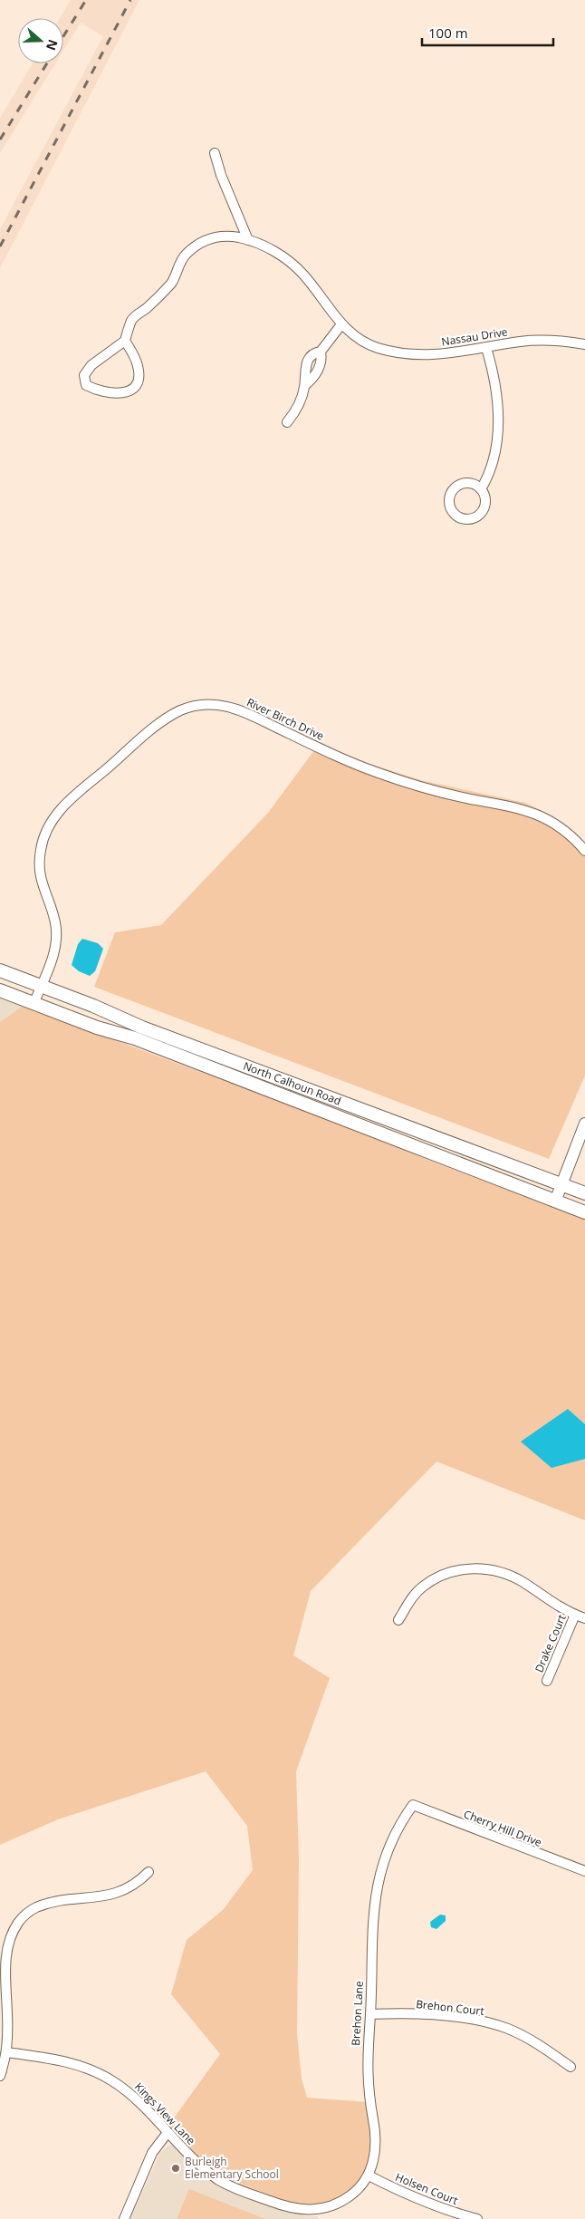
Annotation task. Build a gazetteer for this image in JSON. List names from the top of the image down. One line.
{"streets":{"main road":["North Calhoun Road"],"street":["Nassau Drive","River Birch Drive","Drake Court","Cherry Hill Drive","Brehon Court","Brehon Lane","Kings View Lane","Holsen Court"]},"crossings":[["River Birch Drive","North Calhoun Road"],["Cherry Hill Drive","Brehon Lane"],["Brehon Court","Brehon Lane"],["Brehon Lane","Kings View Lane"],["Brehon Lane","Holsen Court"]],"places":["Burleigh Elementary School"],"scale_bar":"100 m","north":"right"}
